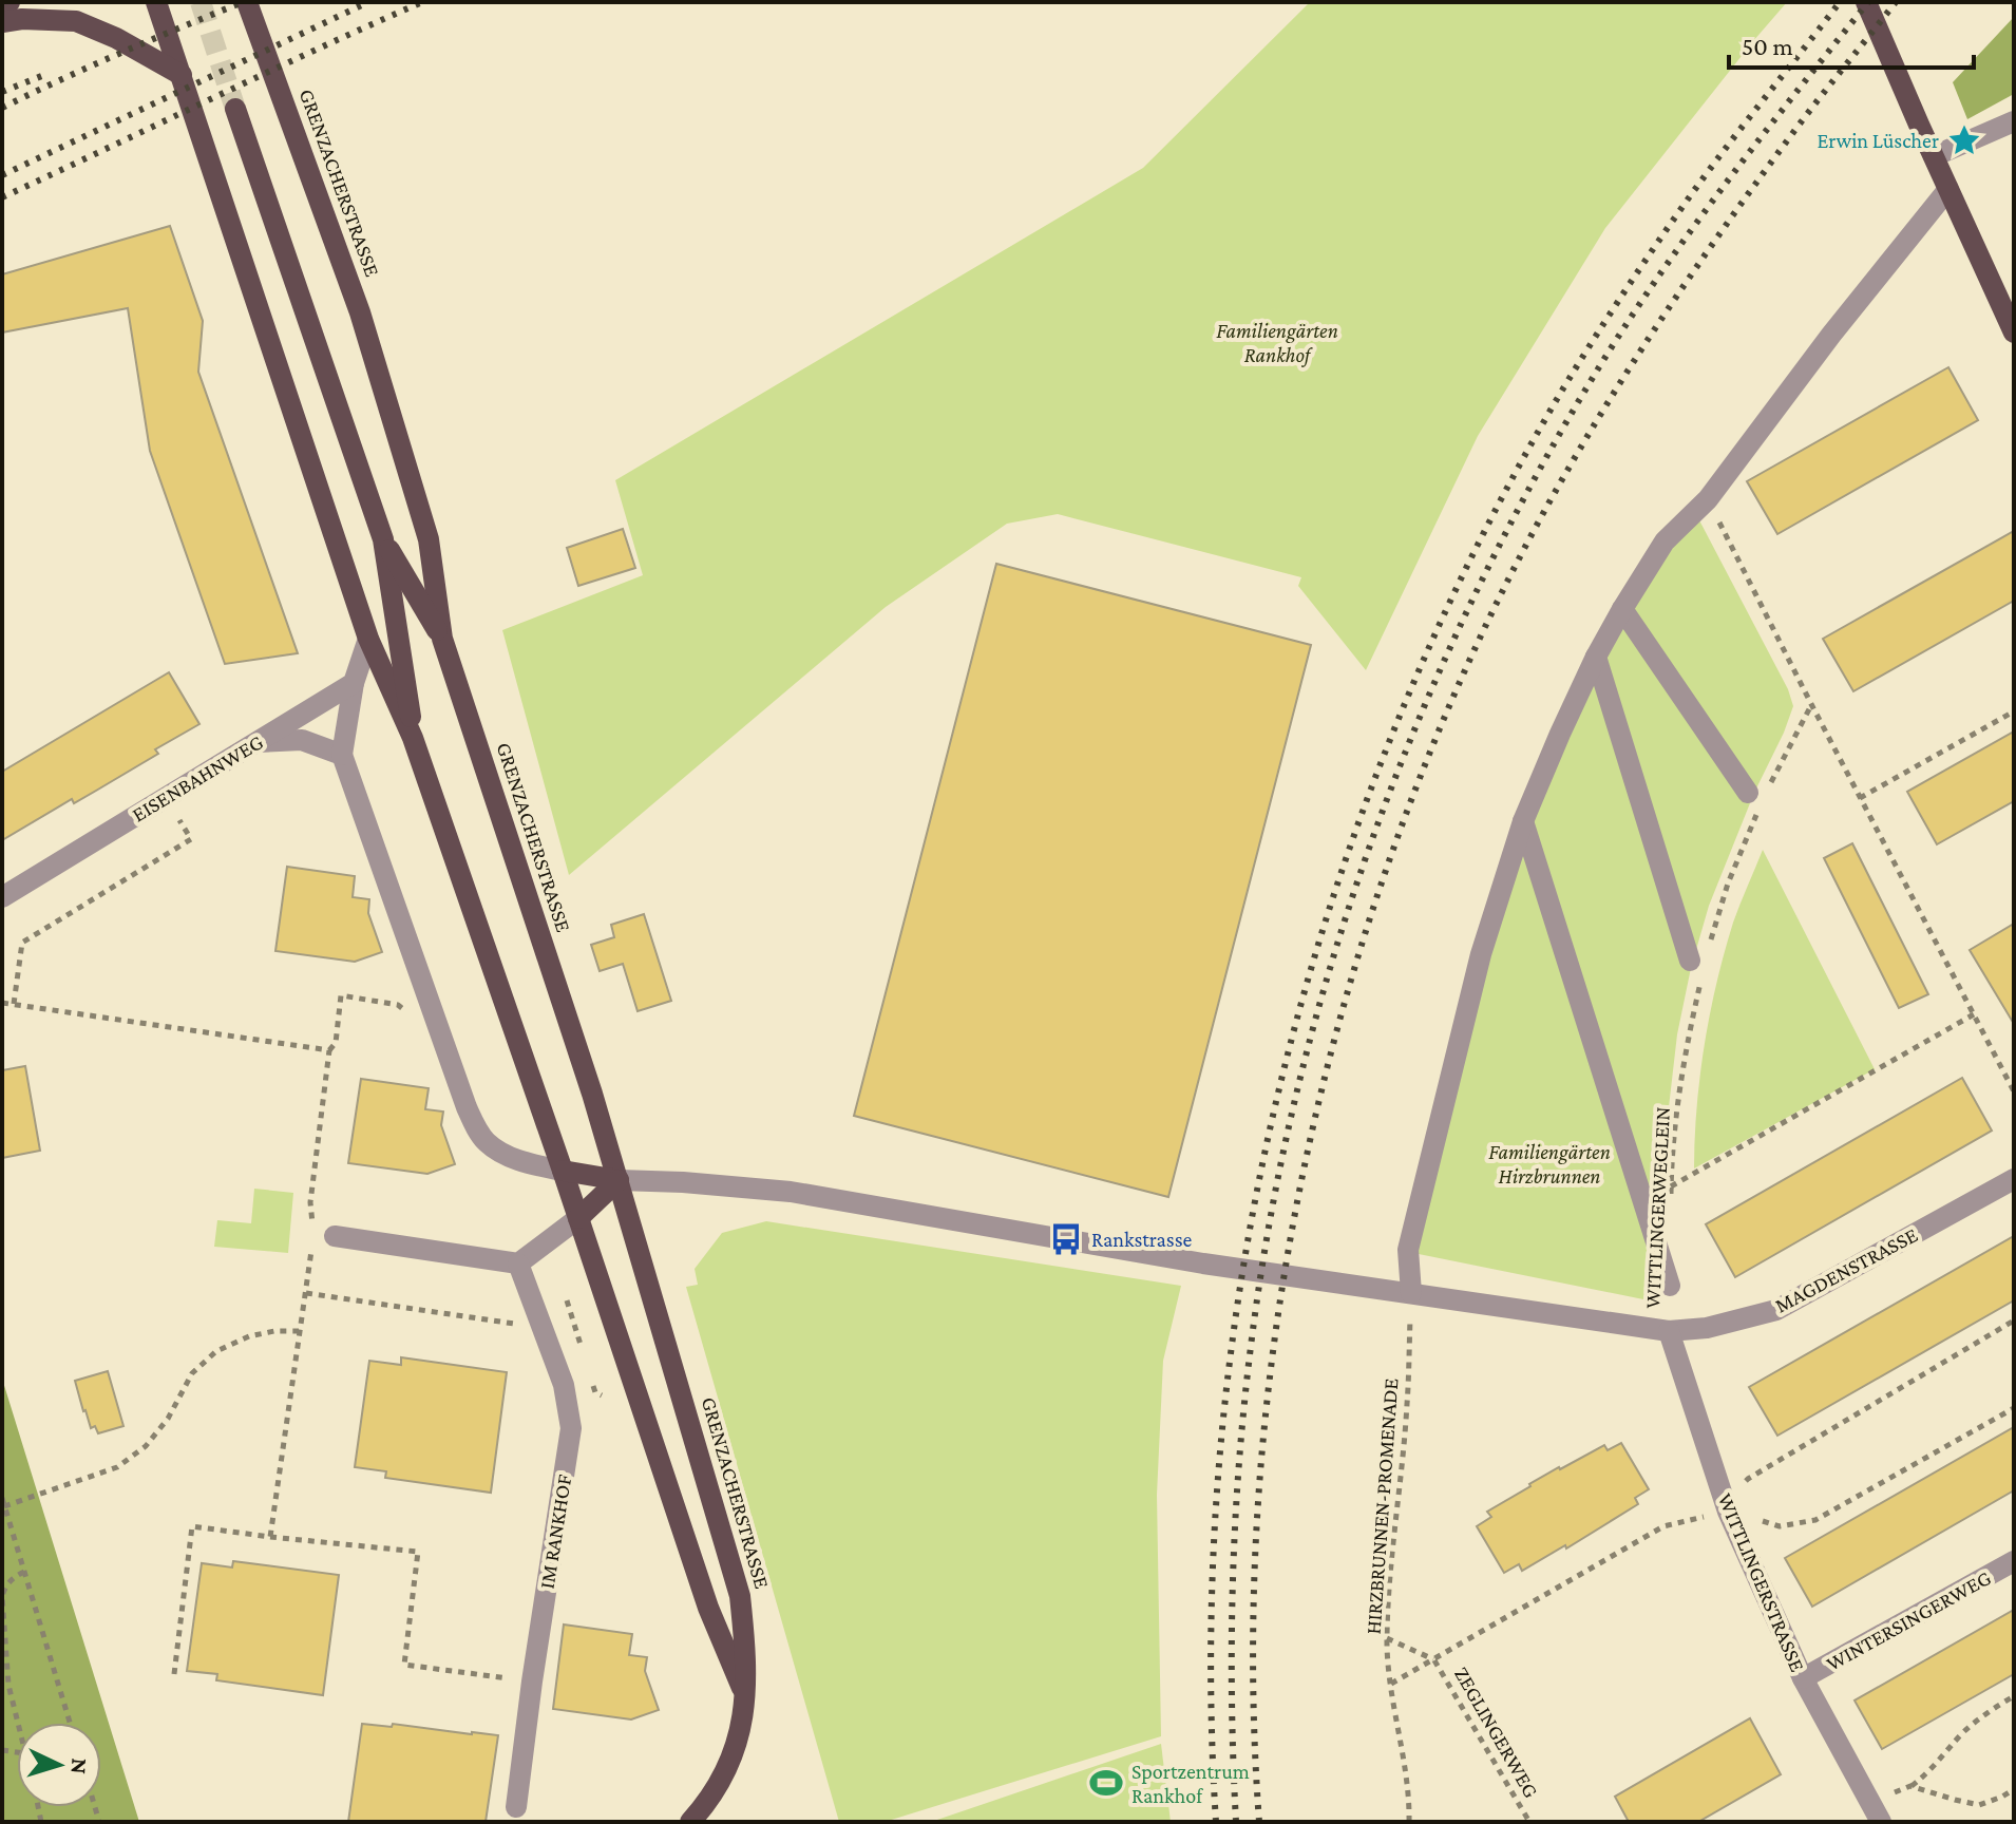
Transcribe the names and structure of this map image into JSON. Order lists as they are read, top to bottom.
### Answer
{
  "streets": {
    "main road": ["GRENZACHERSTRASSE"],
    "street": [
      "EISENBAHNWEG",
      "MAGDENSTRASSE",
      "IM RANKHOF",
      "WITTLINGERSTRASSE",
      "WINTERSINGERWEG"
    ],
    "path": ["WITTLINGERWEGLEIN", "HIRZBRUNNEN-PROMENADE", "ZEGLINGERWEG"]
  },
  "crossings": [
    ["MAGDENSTRASSE", "WITTLINGERSTRASSE"],
    ["WITTLINGERSTRASSE", "WINTERSINGERWEG"]
  ],
  "parks": ["Familiengärten Rankhof", "Familiengärten Hirzbrunnen"],
  "places": {
    "place": ["Erwin Lüscher"],
    "bus stop": ["Rankstrasse"],
    "sports": ["Sportzentrum Rankhof"]
  },
  "scale_bar": "50 m",
  "north": "right"
}
